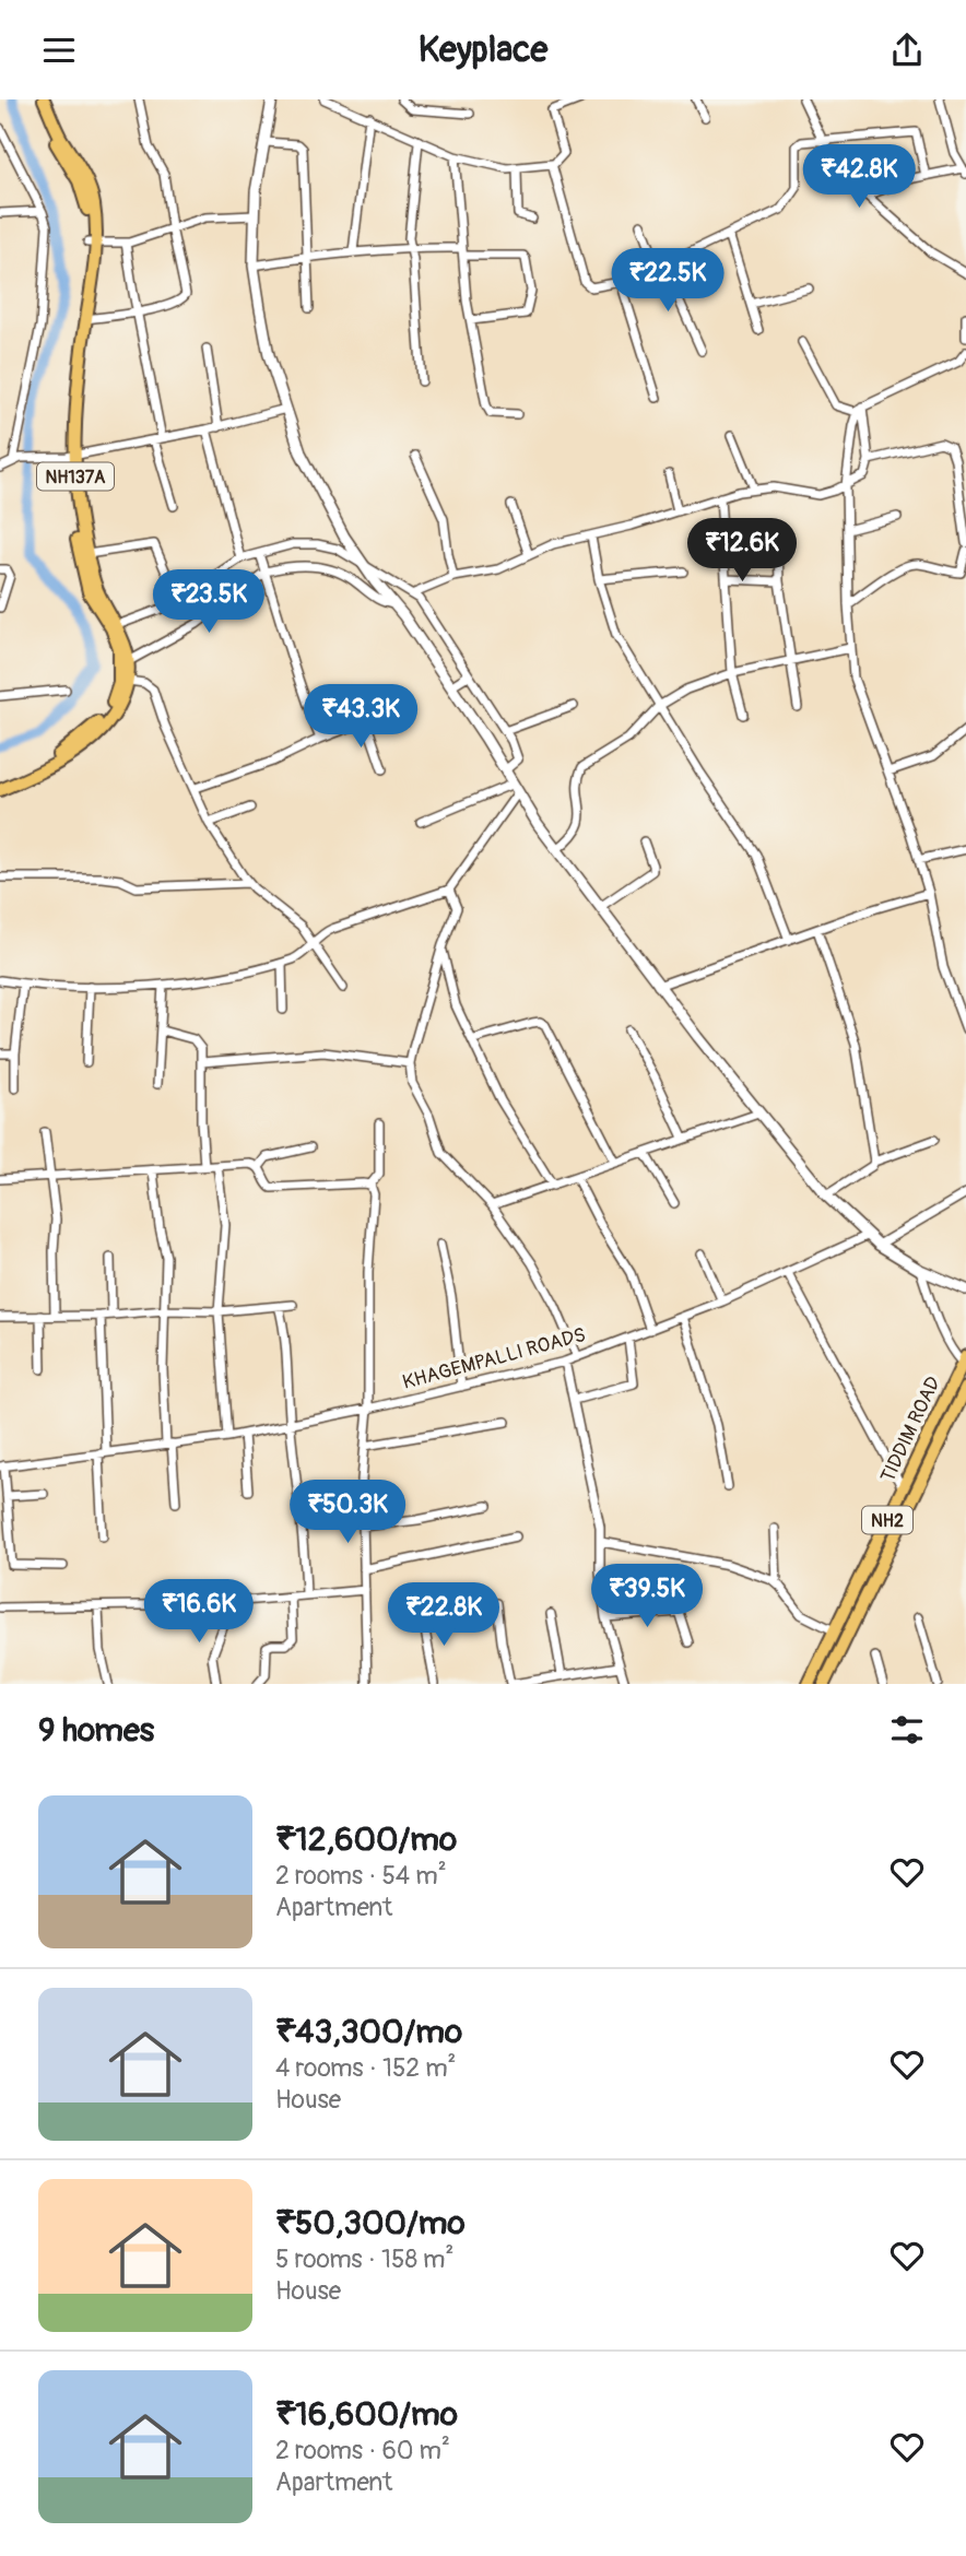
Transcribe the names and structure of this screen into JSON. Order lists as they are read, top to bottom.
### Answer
{
  "streets": {
    "highway": ["NH137A", "TIDDIM ROAD", "NH2"],
    "street": ["KHAGEMPALLI ROADS"]
  },
  "page": {
    "header": "Keyplace",
    "price": [
      "₹42.8K",
      "₹22.5K",
      "₹12.6K",
      "₹23.5K",
      "₹43.3K",
      "₹50.3K",
      "₹39.5K",
      "₹16.6K",
      "₹22.8K"
    ],
    "heading": "9 homes",
    "list": [
      {
        "name": "₹12,600/mo",
        "note": "2 rooms · 54 m² · Apartment"
      },
      {
        "name": "₹43,300/mo",
        "note": "4 rooms · 152 m² · House"
      },
      {
        "name": "₹50,300/mo",
        "note": "5 rooms · 158 m² · House"
      },
      {
        "name": "₹16,600/mo",
        "note": "2 rooms · 60 m² · Apartment"
      }
    ]
  }
}
